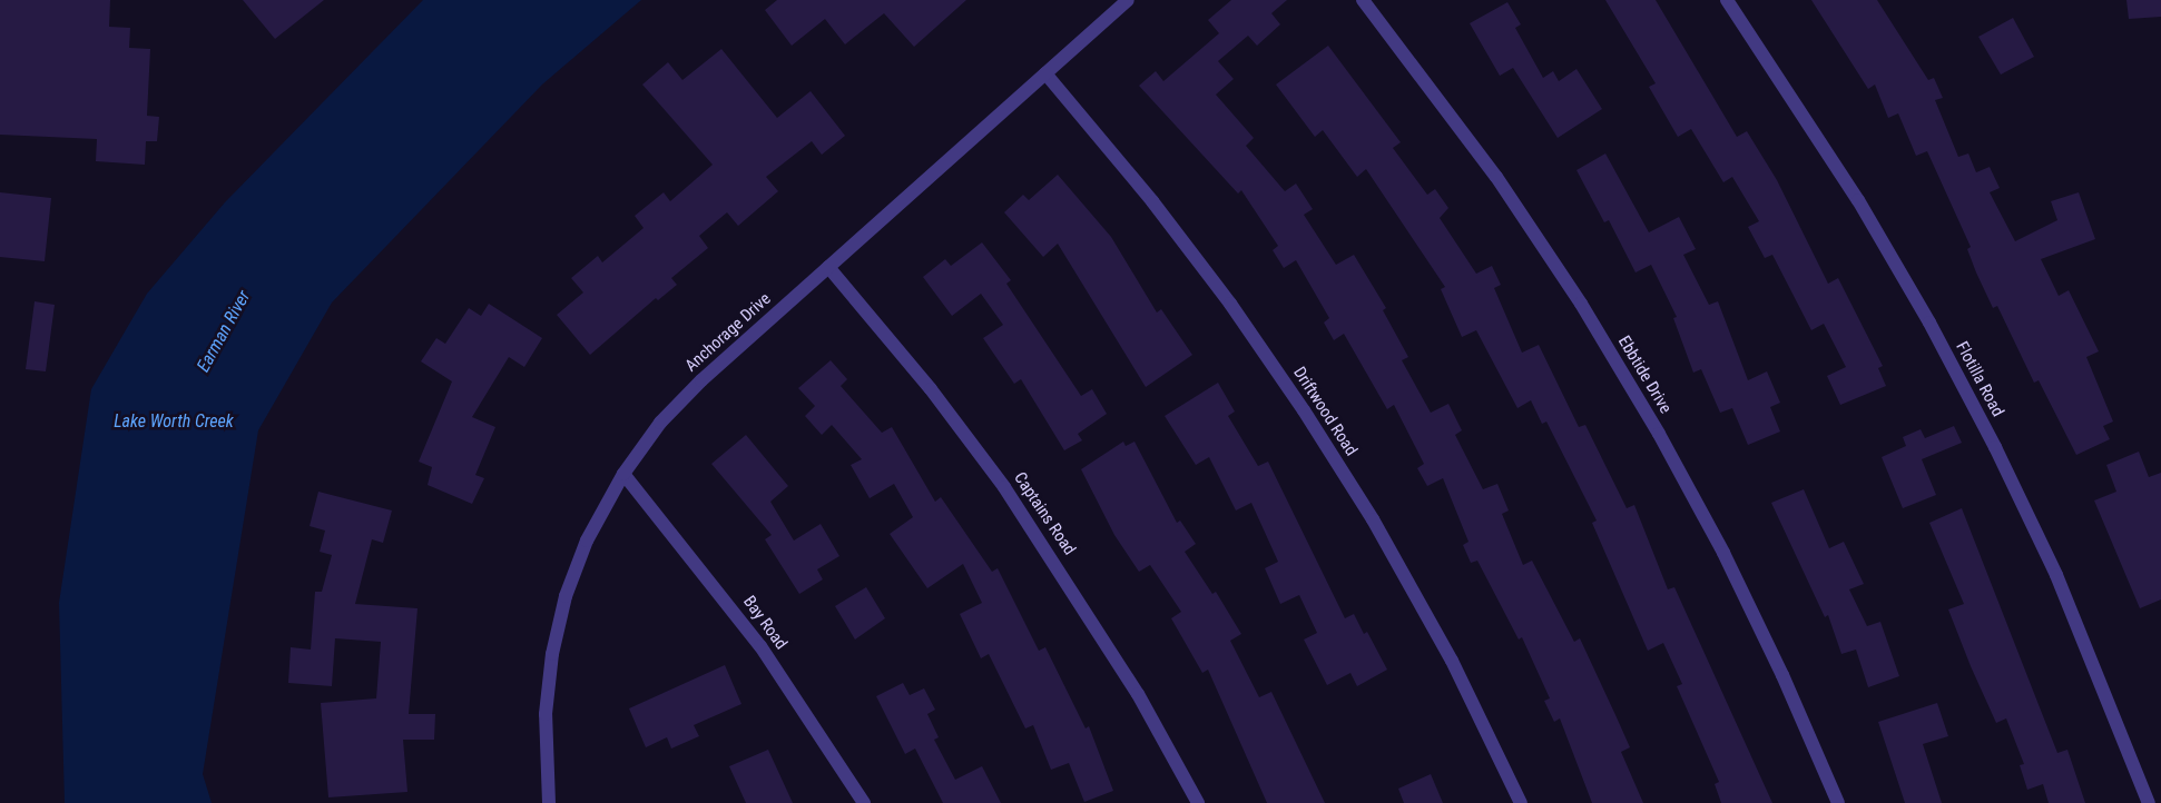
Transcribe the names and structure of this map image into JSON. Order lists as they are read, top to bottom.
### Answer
{
  "streets": {
    "street": [
      "Anchorage Drive",
      "Ebbtide Drive",
      "Flotilla Road",
      "Driftwood Road",
      "Captains Road",
      "Bay Road"
    ]
  },
  "crossings": [
    ["Anchorage Drive", "Driftwood Road"],
    ["Anchorage Drive", "Captains Road"],
    ["Anchorage Drive", "Bay Road"]
  ],
  "water": ["Earman River", "Lake Worth Creek"]
}
